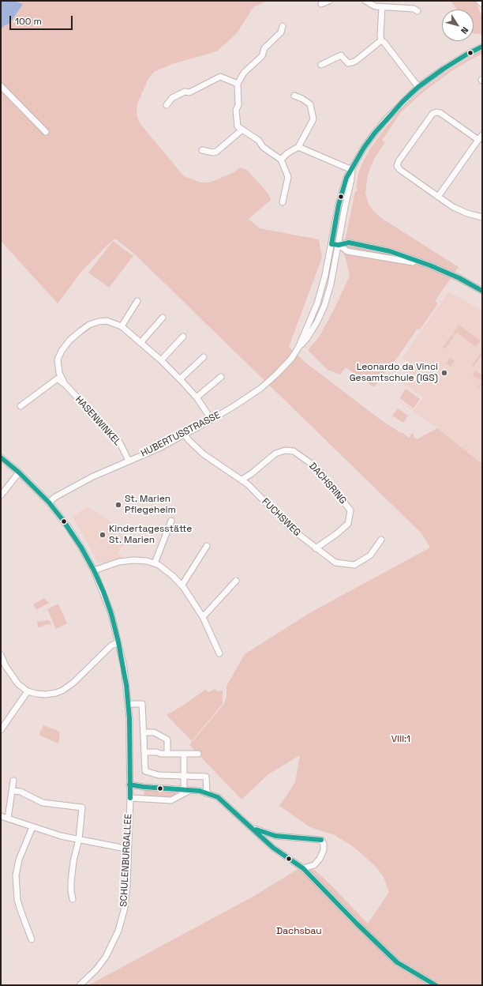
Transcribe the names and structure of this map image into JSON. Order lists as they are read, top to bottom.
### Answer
{
  "streets": {
    "street": [
      "HASENWINKEL",
      "HUBERTUSSTRASSE",
      "DACHSRING",
      "FUCHSWEG",
      "SCHULENBURGALLEE"
    ]
  },
  "crossings": [
    ["HASENWINKEL", "HUBERTUSSTRASSE"],
    ["HUBERTUSSTRASSE", "FUCHSWEG"],
    ["HUBERTUSSTRASSE", "SCHULENBURGALLEE"],
    ["DACHSRING", "FUCHSWEG"]
  ],
  "parks": ["VIII:1", "Dachsbau"],
  "places": ["Leonardo da Vinci Gesamtschule (IGS)", "St. Marien Pflegeheim", "Kindertagesstätte St. Marien"],
  "scale_bar": "100 m",
  "north": "bottom right"
}
